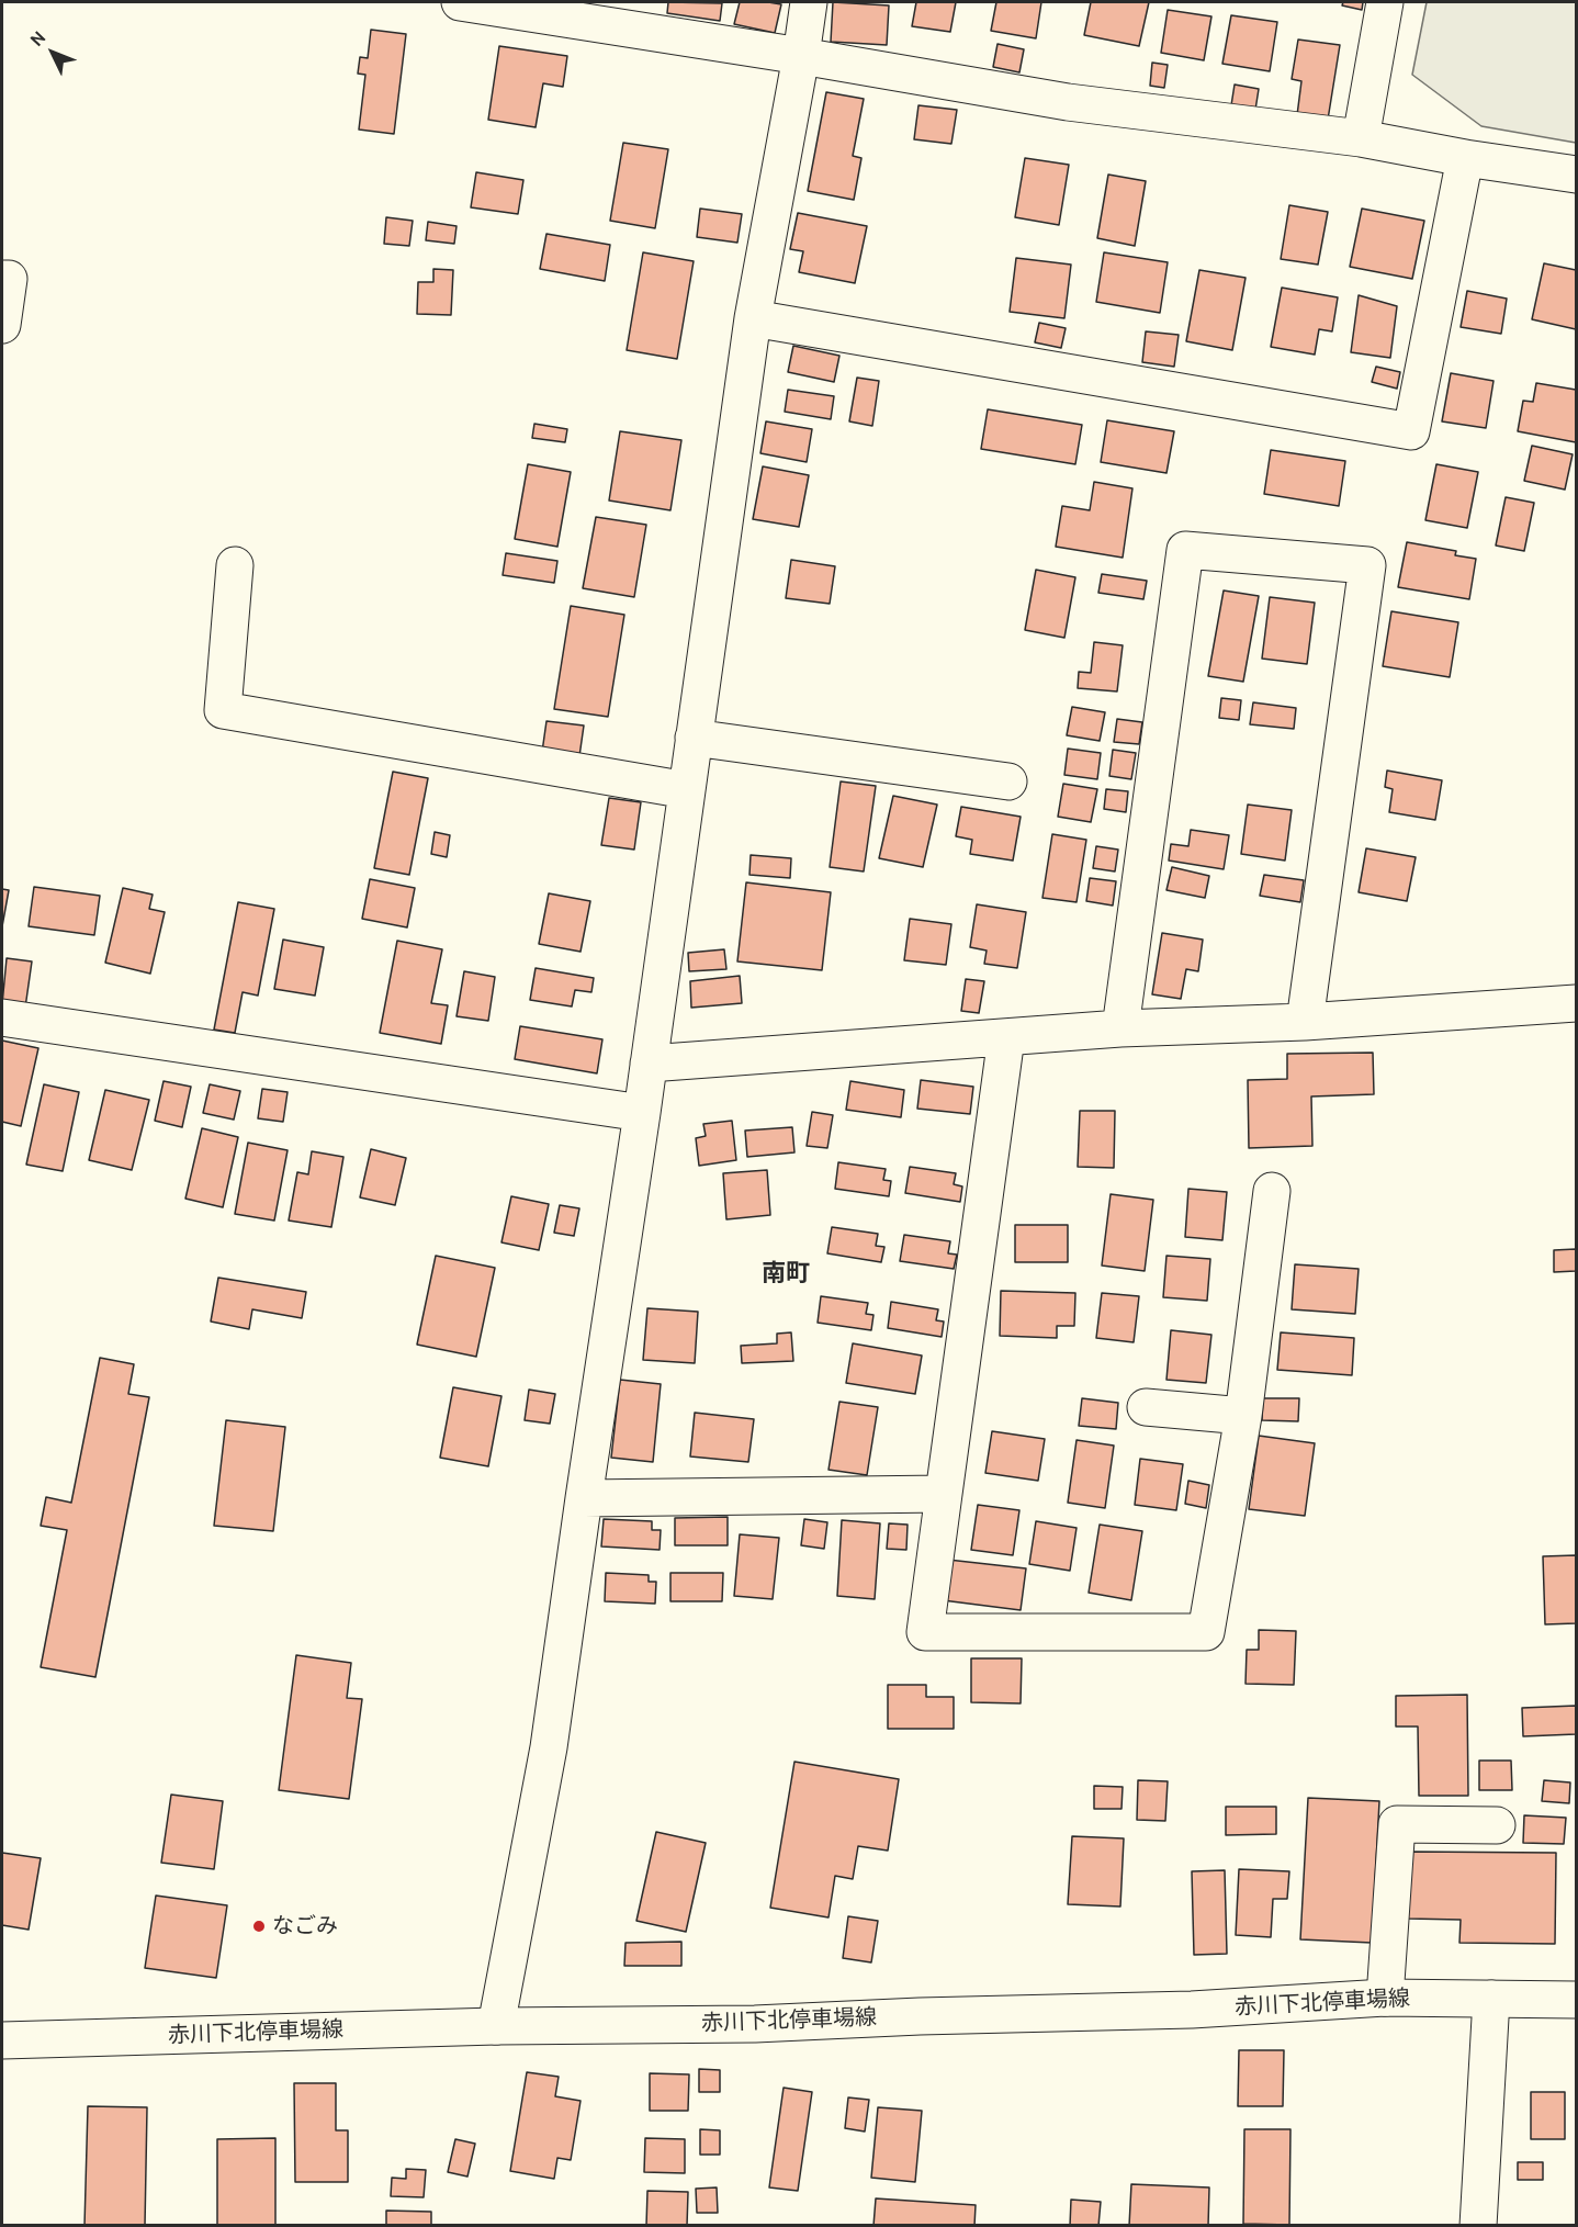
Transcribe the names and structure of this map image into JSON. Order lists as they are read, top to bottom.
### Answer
{
  "streets": {
    "street": ["赤川下北停車場線"]
  },
  "districts": ["南町"],
  "places": ["なごみ"],
  "north": "top left"
}
